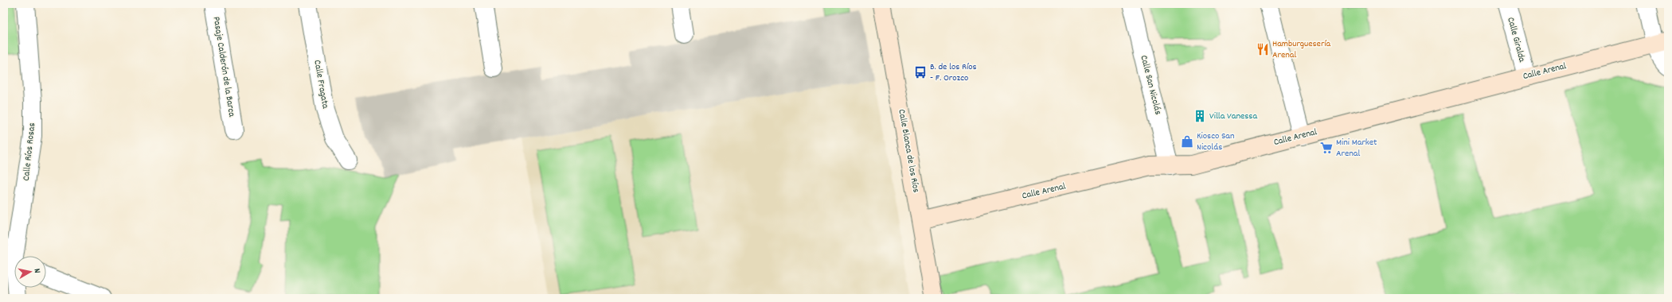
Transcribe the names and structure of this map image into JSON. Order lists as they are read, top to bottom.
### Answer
{
  "streets": {
    "street": [
      "Calle Giralda",
      "Pasaje Calderón de la Barca",
      "Calle Arenal",
      "Calle Fragata",
      "Calle San Nicolás",
      "Calle Blanca de los Ríos",
      "Calle Ríos Rosas"
    ]
  },
  "crossings": [
    ["Calle Giralda", "Calle Arenal"],
    ["Calle Arenal", "Calle San Nicolás"],
    ["Calle Arenal", "Calle Blanca de los Ríos"]
  ],
  "places": {
    "restaurant": ["Hamburguesería Arenal"],
    "bus stop": ["B. de los Ríos - F. Orozco"],
    "building": ["Villa Vanessa"],
    "shop": ["Kiosco San Nicolás"],
    "supermarket": ["Mini Market Arenal"]
  },
  "north": "right"
}
